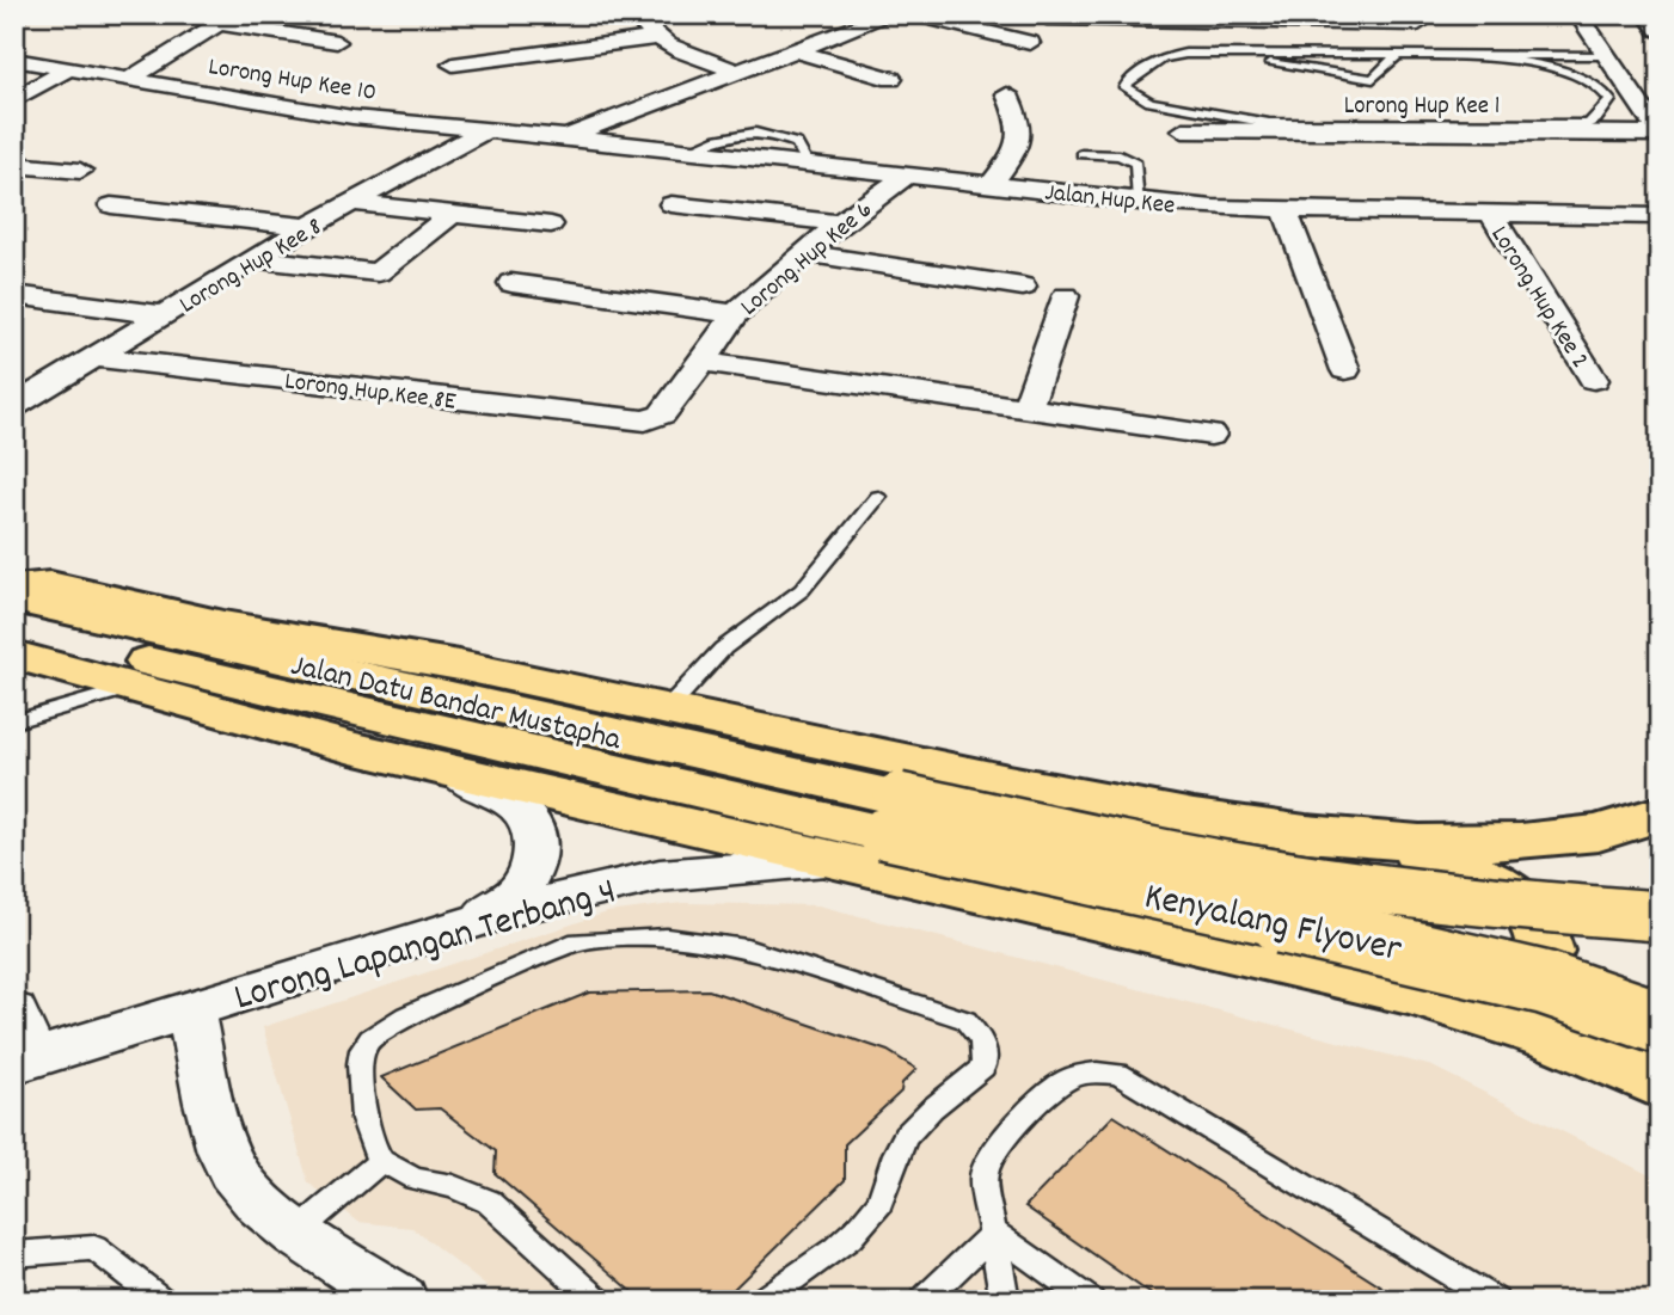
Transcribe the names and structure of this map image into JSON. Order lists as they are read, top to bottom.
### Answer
{
  "streets": {
    "main road": ["Jalan Datu Bandar Mustapha", "Kenyalang Flyover"],
    "street": [
      "Lorong Hup Kee 10",
      "Lorong Hup Kee 1",
      "Jalan Hup Kee",
      "Lorong Hup Kee 6",
      "Lorong Hup Kee 8",
      "Lorong Hup Kee 2",
      "Lorong Hup Kee 8E",
      "Lorong Lapangan Terbang 4"
    ]
  },
  "crossings": [
    ["Lorong Hup Kee 10", "Jalan Hup Kee"],
    ["Lorong Hup Kee 10", "Lorong Hup Kee 8"],
    ["Jalan Hup Kee", "Lorong Hup Kee 6"],
    ["Jalan Hup Kee", "Lorong Hup Kee 2"],
    ["Lorong Hup Kee 6", "Lorong Hup Kee 8E"],
    ["Lorong Hup Kee 8", "Lorong Hup Kee 8E"],
    ["Jalan Datu Bandar Mustapha", "Kenyalang Flyover"],
    ["Jalan Datu Bandar Mustapha", "Lorong Lapangan Terbang 4"],
    ["Kenyalang Flyover", "Lorong Lapangan Terbang 4"]
  ]
}
